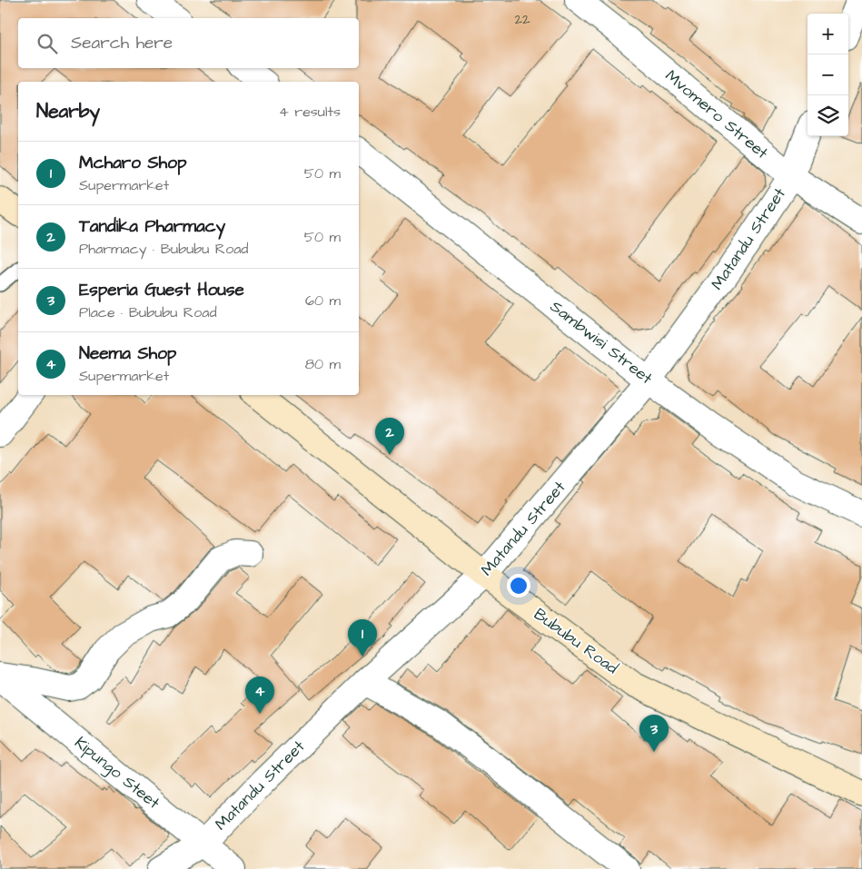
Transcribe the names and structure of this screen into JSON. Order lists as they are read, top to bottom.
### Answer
{
  "streets": {
    "street": [
      "Mvomero Street",
      "Matandu Street",
      "Sambwisi Street",
      "Bububu Road",
      "Kipungo Steet"
    ]
  },
  "crossings": [
    ["Mvomero Street", "Matandu Street"],
    ["Matandu Street", "Sambwisi Street"],
    ["Matandu Street", "Bububu Road"],
    ["Matandu Street", "Kipungo Steet"]
  ],
  "house_numbers": ["22"],
  "page": {
    "map_buttons": ["+", "−"],
    "search": "Search here",
    "heading": ["Nearby", "4 results"],
    "list": [
      {
        "mark": "1",
        "name": "Mcharo Shop",
        "note": "Supermarket",
        "value": "50 m"
      },
      {
        "mark": "2",
        "name": "Tandika Pharmacy",
        "note": "Pharmacy · Bububu Road",
        "value": "50 m"
      },
      {
        "mark": "3",
        "name": "Esperia Guest House",
        "note": "Place · Bububu Road",
        "value": "60 m"
      },
      {
        "mark": "4",
        "name": "Neema Shop",
        "note": "Supermarket",
        "value": "80 m"
      }
    ],
    "pins": [
      "2",
      "1",
      "4",
      "3"
    ]
  }
}
